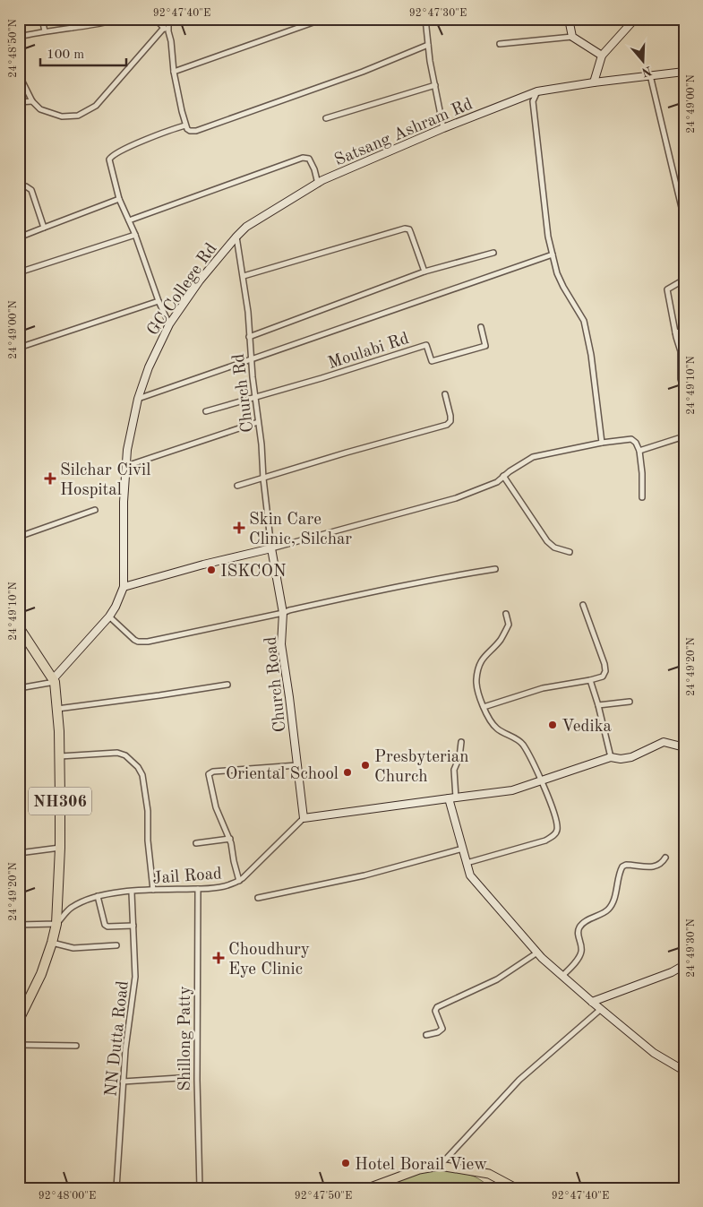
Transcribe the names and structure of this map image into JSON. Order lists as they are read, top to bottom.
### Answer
{
  "streets": {
    "highway": ["NH306"],
    "main road": ["Satsang Ashram Rd", "GC College Rd", "Church Road"],
    "street": [
      "Moulabi Rd",
      "Church Rd",
      "Jail Road",
      "NN Dutta Road",
      "Shillong Patty"
    ]
  },
  "crossings": [
    ["Satsang Ashram Rd", "GC College Rd"],
    ["Satsang Ashram Rd", "Church Rd"],
    ["GC College Rd", "Church Rd"],
    ["GC College Rd", "NH306"],
    ["Moulabi Rd", "Church Rd"],
    ["Church Rd", "Church Road"],
    ["Church Road", "Jail Road"],
    ["NH306", "Jail Road"],
    ["Jail Road", "NN Dutta Road"],
    ["Jail Road", "Shillong Patty"]
  ],
  "places": {
    "health": ["Silchar Civil Hospital", "Skin Care Clinic, Silchar", "Choudhury Eye Clinic"],
    "other": [
      "ISKCON",
      "Vedika",
      "Presbyterian Church",
      "Oriental School",
      "Hotel Borail View"
    ]
  },
  "scale_bar": "100 m",
  "north": "bottom",
  "coordinates": [
    "92°47'40\"E",
    "92°47'30\"E",
    "24°48'50\"N",
    "24°49'00\"N",
    "24°49'10\"N",
    "24°49'20\"N",
    "24°49'30\"N",
    "92°48'00\"E",
    "92°47'50\"E"
  ]
}
